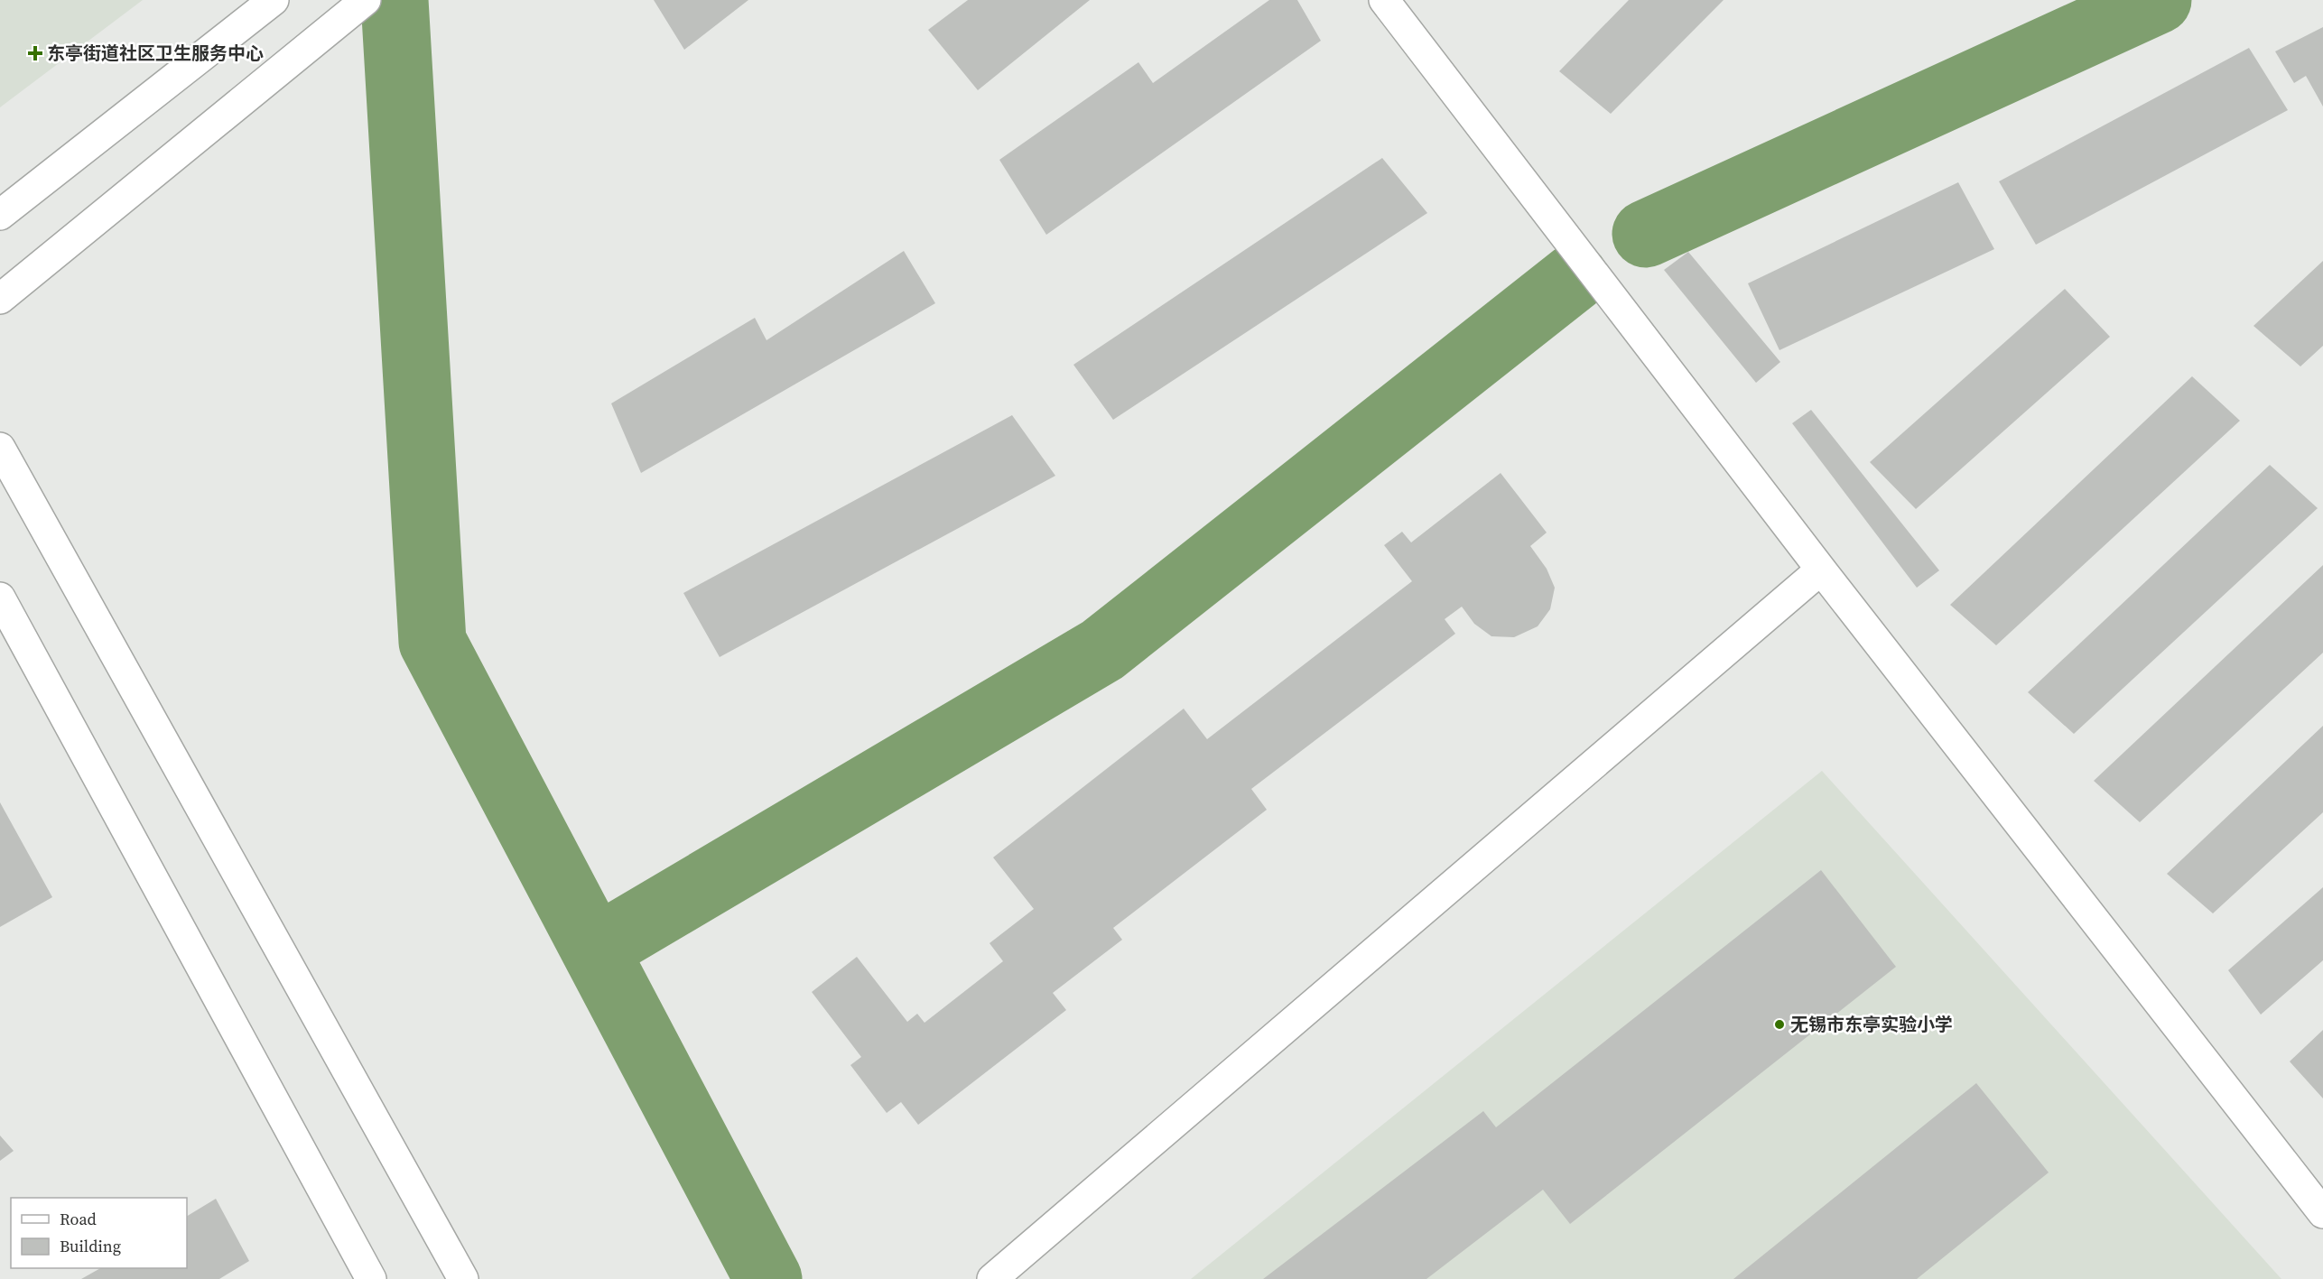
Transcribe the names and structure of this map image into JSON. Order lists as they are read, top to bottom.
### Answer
{
  "places": {
    "health": ["东亭街道社区卫生服务中心"],
    "other": ["无锡市东亭实验小学"]
  },
  "legend": ["Road", "Building"]
}
